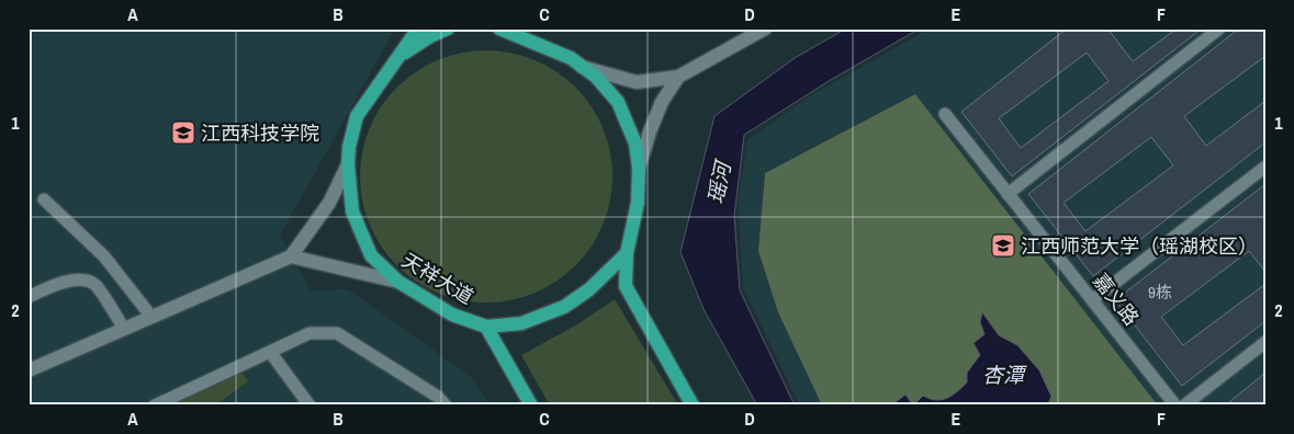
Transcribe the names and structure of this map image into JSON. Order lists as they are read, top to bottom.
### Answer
{
  "streets": {
    "main road": ["天祥大道"],
    "street": ["嘉义路"]
  },
  "water": ["瑶河", "杏潭"],
  "places": {
    "school or university": ["江西科技学院", "江西师范大学（瑶湖校区）"]
  },
  "house_numbers": ["9栋"],
  "grid": {
    "columns": [
      "A",
      "B",
      "C",
      "D",
      "E",
      "F"
    ],
    "rows": ["1", "2"]
  }
}
